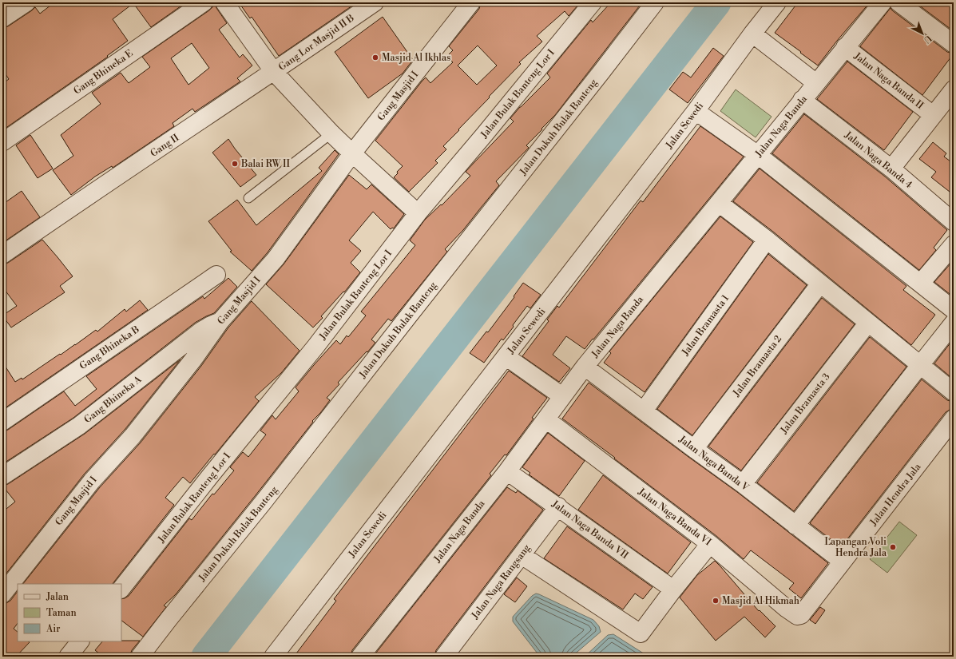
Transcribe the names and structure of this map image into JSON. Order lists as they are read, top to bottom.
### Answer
{
  "streets": {
    "street": [
      "Gang Lor Masjid II B",
      "Gang Bhineka E",
      "Jalan Naga Banda II",
      "Jalan Bulak Banteng Lor I",
      "Gang Masjid I",
      "Jalan Sewedi",
      "Jalan Naga Banda",
      "Jalan Dukuh Bulak Banteng",
      "Gang II",
      "Jalan Naga Banda 4",
      "Jalan Bramasta 1",
      "Gang Bhineka B",
      "Jalan Bramasta 2",
      "Gang Bhineka A",
      "Jalan Bramasta 3",
      "Jalan Naga Banda V",
      "Jalan Hendra Jala",
      "Jalan Naga Banda VI",
      "Jalan Naga Banda VII",
      "Jalan Naga Rangsang"
    ]
  },
  "crossings": [
    ["Gang Lor Masjid II B", "Gang II"],
    ["Jalan Naga Banda II", "Jalan Naga Banda"],
    ["Gang Masjid I", "Gang Bhineka A"],
    ["Jalan Naga Banda", "Jalan Naga Banda 4"],
    ["Jalan Naga Banda", "Jalan Naga Banda V"],
    ["Jalan Naga Banda", "Jalan Naga Banda VI"],
    ["Jalan Naga Banda", "Jalan Naga Banda VII"],
    ["Jalan Bramasta 1", "Jalan Naga Banda V"],
    ["Jalan Bramasta 2", "Jalan Naga Banda V"],
    ["Jalan Bramasta 3", "Jalan Naga Banda V"],
    ["Jalan Naga Banda V", "Jalan Hendra Jala"],
    ["Jalan Hendra Jala", "Jalan Naga Banda VI"],
    ["Jalan Naga Banda VII", "Jalan Naga Rangsang"]
  ],
  "places": [
    "Masjid Al Ikhlas",
    "Balai RW II",
    "Lapangan Voli Hendra Jala",
    "Masjid Al Hikmah"
  ],
  "legend": ["Jalan", "Taman", "Air"],
  "north": "bottom right"
}
